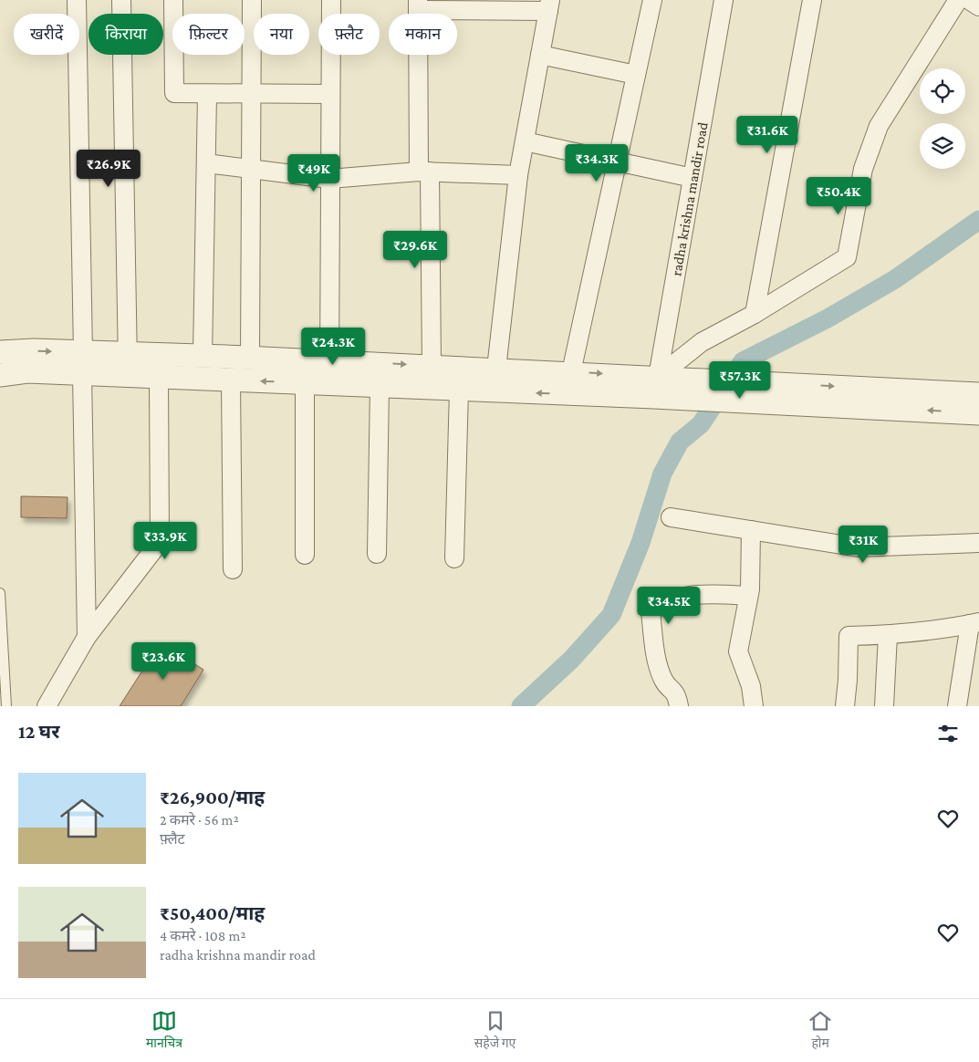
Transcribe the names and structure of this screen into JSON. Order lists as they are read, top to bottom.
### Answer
{
  "streets": {
    "street": ["radha krishna mandir road"]
  },
  "page": {
    "chip": [
      "खरीदें",
      "किराया",
      "फ़िल्टर",
      "नया",
      "फ़्लैट",
      "मकान"
    ],
    "price": [
      "₹31.6K",
      "₹34.3K",
      "₹26.9K",
      "₹49K",
      "₹50.4K",
      "₹29.6K",
      "₹24.3K",
      "₹57.3K",
      "₹33.9K",
      "₹31K",
      "₹34.5K",
      "₹23.6K"
    ],
    "heading": "12 घर",
    "list": [
      {
        "name": "₹26,900/माह",
        "note": "2 कमरे · 56 m² · फ़्लैट"
      },
      {
        "name": "₹50,400/माह",
        "note": "4 कमरे · 108 m² · radha krishna mandir road"
      }
    ],
    "tabs": ["मानचित्र", "सहेजे गए", "होम"]
  }
}
